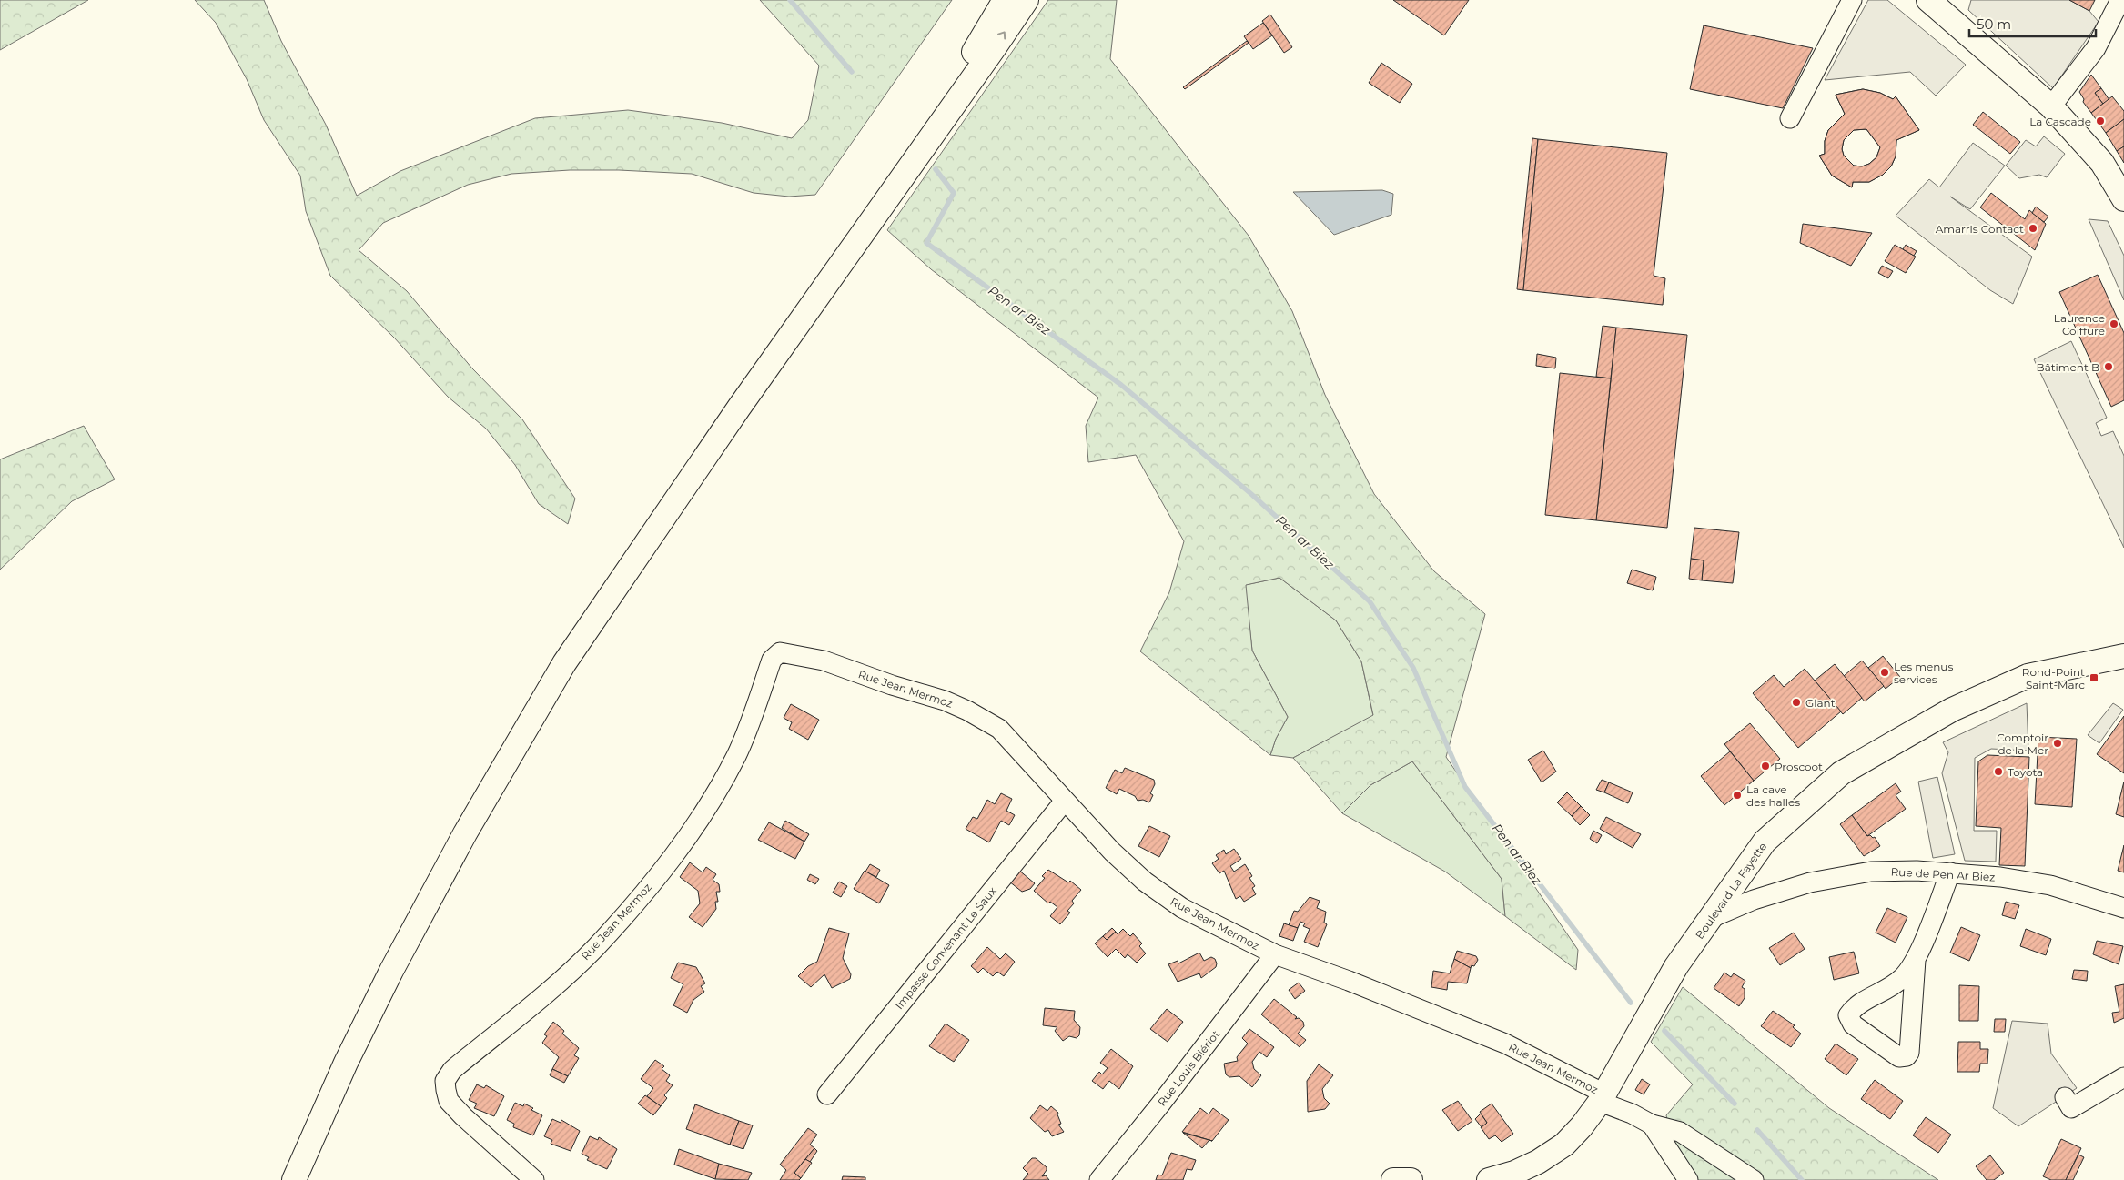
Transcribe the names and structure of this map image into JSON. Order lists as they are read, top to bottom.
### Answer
{
  "streets": {
    "main road": ["Boulevard La Fayette"],
    "street": [
      "Rue Jean Mermoz",
      "Rue de Pen Ar Biez",
      "Impasse Convenant Le Saux",
      "Rue Louis Blériot"
    ]
  },
  "crossings": [
    ["Rue Jean Mermoz", "Boulevard La Fayette"],
    ["Rue Jean Mermoz", "Impasse Convenant Le Saux"],
    ["Rue Jean Mermoz", "Rue Louis Blériot"],
    ["Rue de Pen Ar Biez", "Boulevard La Fayette"]
  ],
  "water": ["Pen ar Biez"],
  "places": {
    "other": [
      "La Cascade",
      "Amarris Contact",
      "Laurence Coiffure",
      "Bâtiment B",
      "Les menus services",
      "Giant",
      "Comptoir de la Mer",
      "Proscoot",
      "Toyota",
      "La cave des halles"
    ],
    "transit": ["Rond-Point Saint-Marc"]
  },
  "scale_bar": "50 m"
}
